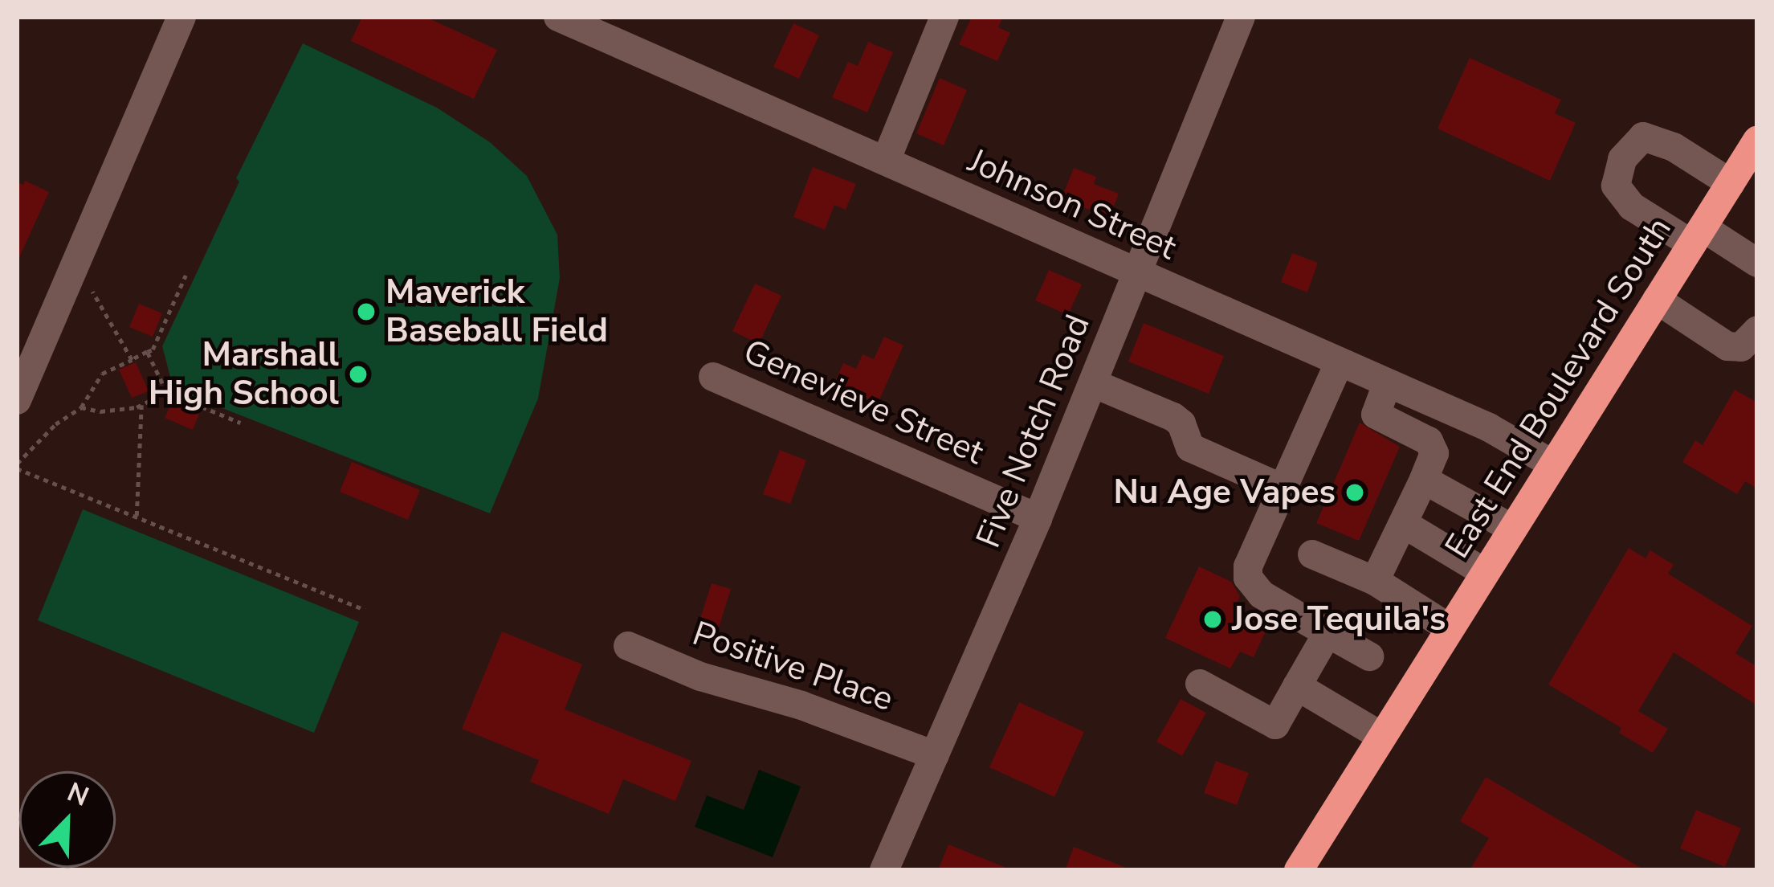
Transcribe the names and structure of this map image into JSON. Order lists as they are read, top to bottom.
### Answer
{
  "streets": {
    "highway": ["East End Boulevard South"],
    "street": [
      "Johnson Street",
      "Genevieve Street",
      "Five Notch Road",
      "Positive Place"
    ]
  },
  "crossings": [
    ["Johnson Street", "East End Boulevard South"],
    ["Johnson Street", "Five Notch Road"],
    ["Genevieve Street", "Five Notch Road"],
    ["Five Notch Road", "Positive Place"]
  ],
  "places": [
    "Maverick Baseball Field",
    "Marshall High School",
    "Nu Age Vapes",
    "Jose Tequila's"
  ],
  "north": "top right"
}
